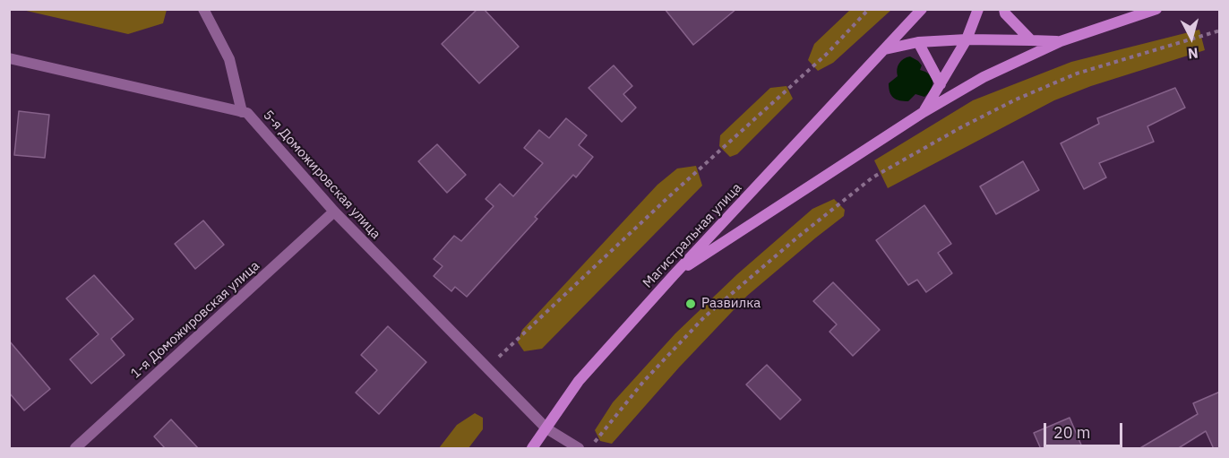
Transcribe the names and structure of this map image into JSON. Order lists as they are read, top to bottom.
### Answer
{
  "streets": {
    "main road": ["Магистральная улица"],
    "street": ["5-я Доможировская улица", "1-я Доможировская улица"]
  },
  "crossings": [
    ["5-я Доможировская улица", "Магистральная улица"],
    ["5-я Доможировская улица", "1-я Доможировская улица"]
  ],
  "places": ["Развилка"],
  "scale_bar": "20 m",
  "north": "bottom"
}
